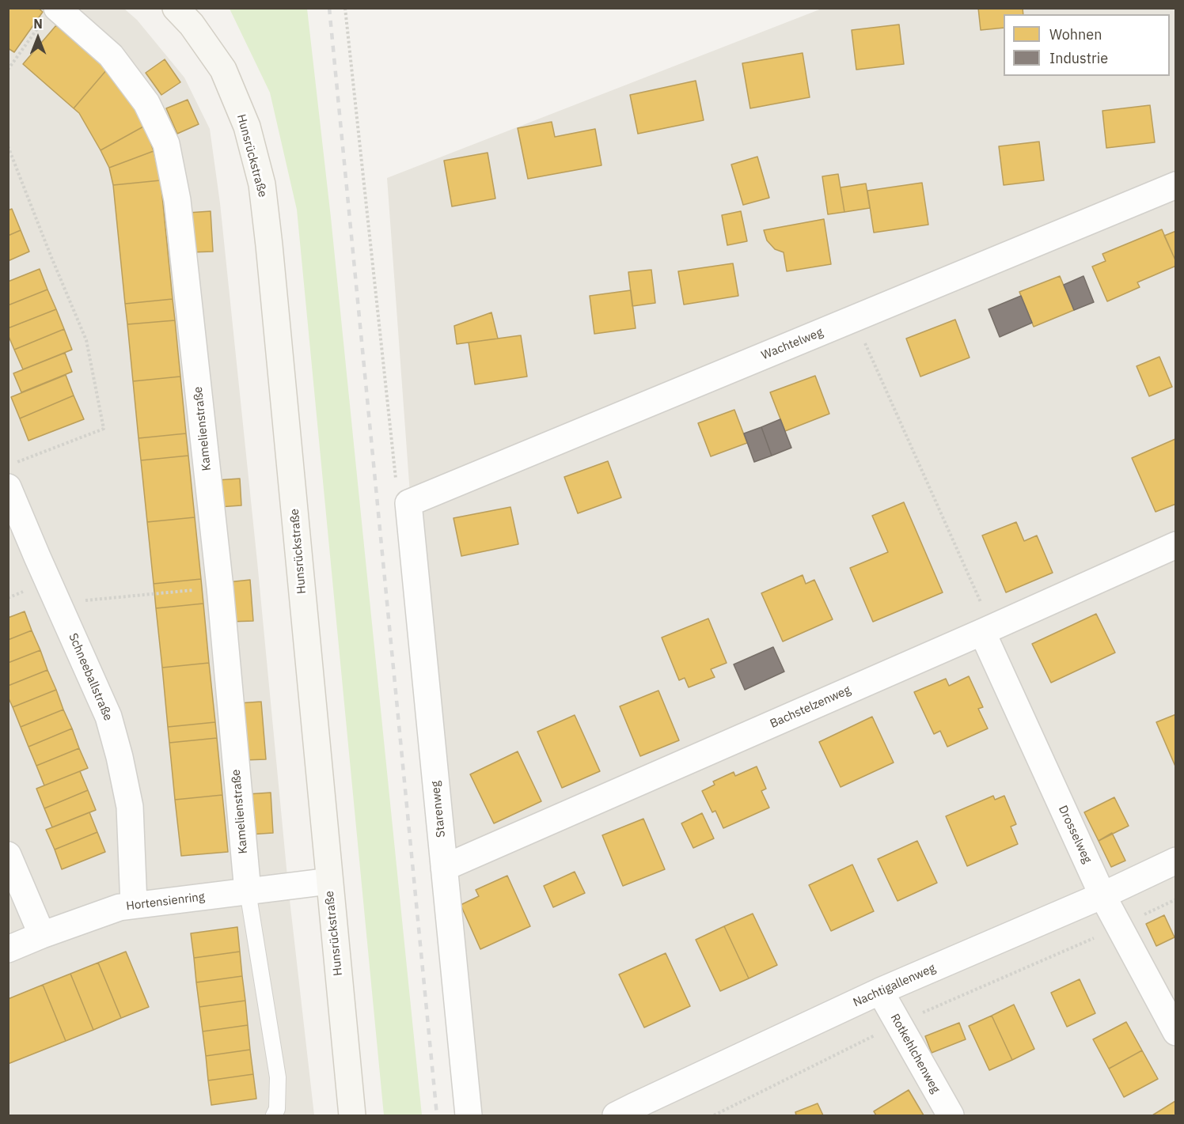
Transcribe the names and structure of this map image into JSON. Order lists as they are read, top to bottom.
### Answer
{
  "streets": {
    "main road": ["Hunsrückstraße"],
    "street": [
      "Wachtelweg",
      "Kamelienstraße",
      "Schneeballstraße",
      "Bachstelzenweg",
      "Starenweg",
      "Drosselweg",
      "Hortensienring",
      "Nachtigallenweg",
      "Rotkehlchenweg"
    ]
  },
  "crossings": [
    ["Hunsrückstraße", "Hortensienring"],
    ["Wachtelweg", "Starenweg"],
    ["Kamelienstraße", "Hortensienring"],
    ["Schneeballstraße", "Hortensienring"],
    ["Bachstelzenweg", "Starenweg"],
    ["Bachstelzenweg", "Drosselweg"],
    ["Drosselweg", "Nachtigallenweg"],
    ["Nachtigallenweg", "Rotkehlchenweg"]
  ],
  "legend": ["Wohnen", "Industrie"],
  "north": "top"
}
